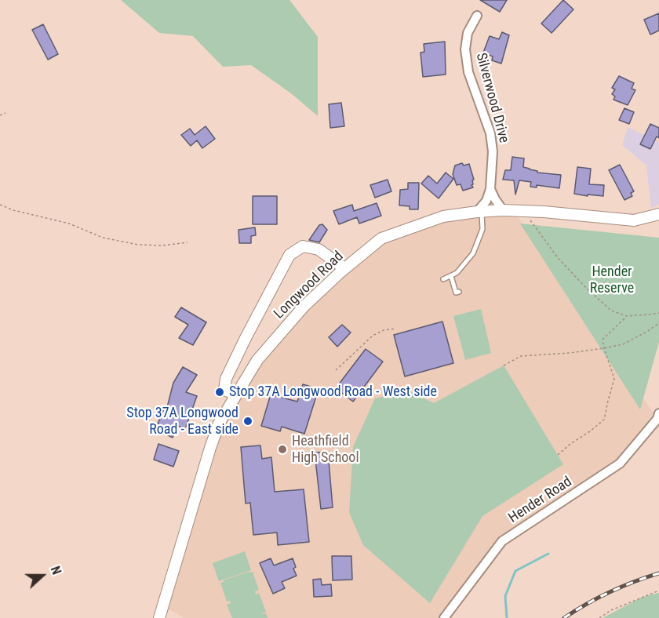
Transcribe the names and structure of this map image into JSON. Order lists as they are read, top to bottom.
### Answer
{
  "streets": {
    "street": ["Silverwood Drive", "Longwood Road", "Hender Road"]
  },
  "crossings": [
    ["Silverwood Drive", "Longwood Road"]
  ],
  "parks": ["Hender Reserve"],
  "places": ["Stop 37A Longwood Road - West side", "Stop 37A Longwood Road - East side", "Heathfield High School"],
  "north": "right"
}
